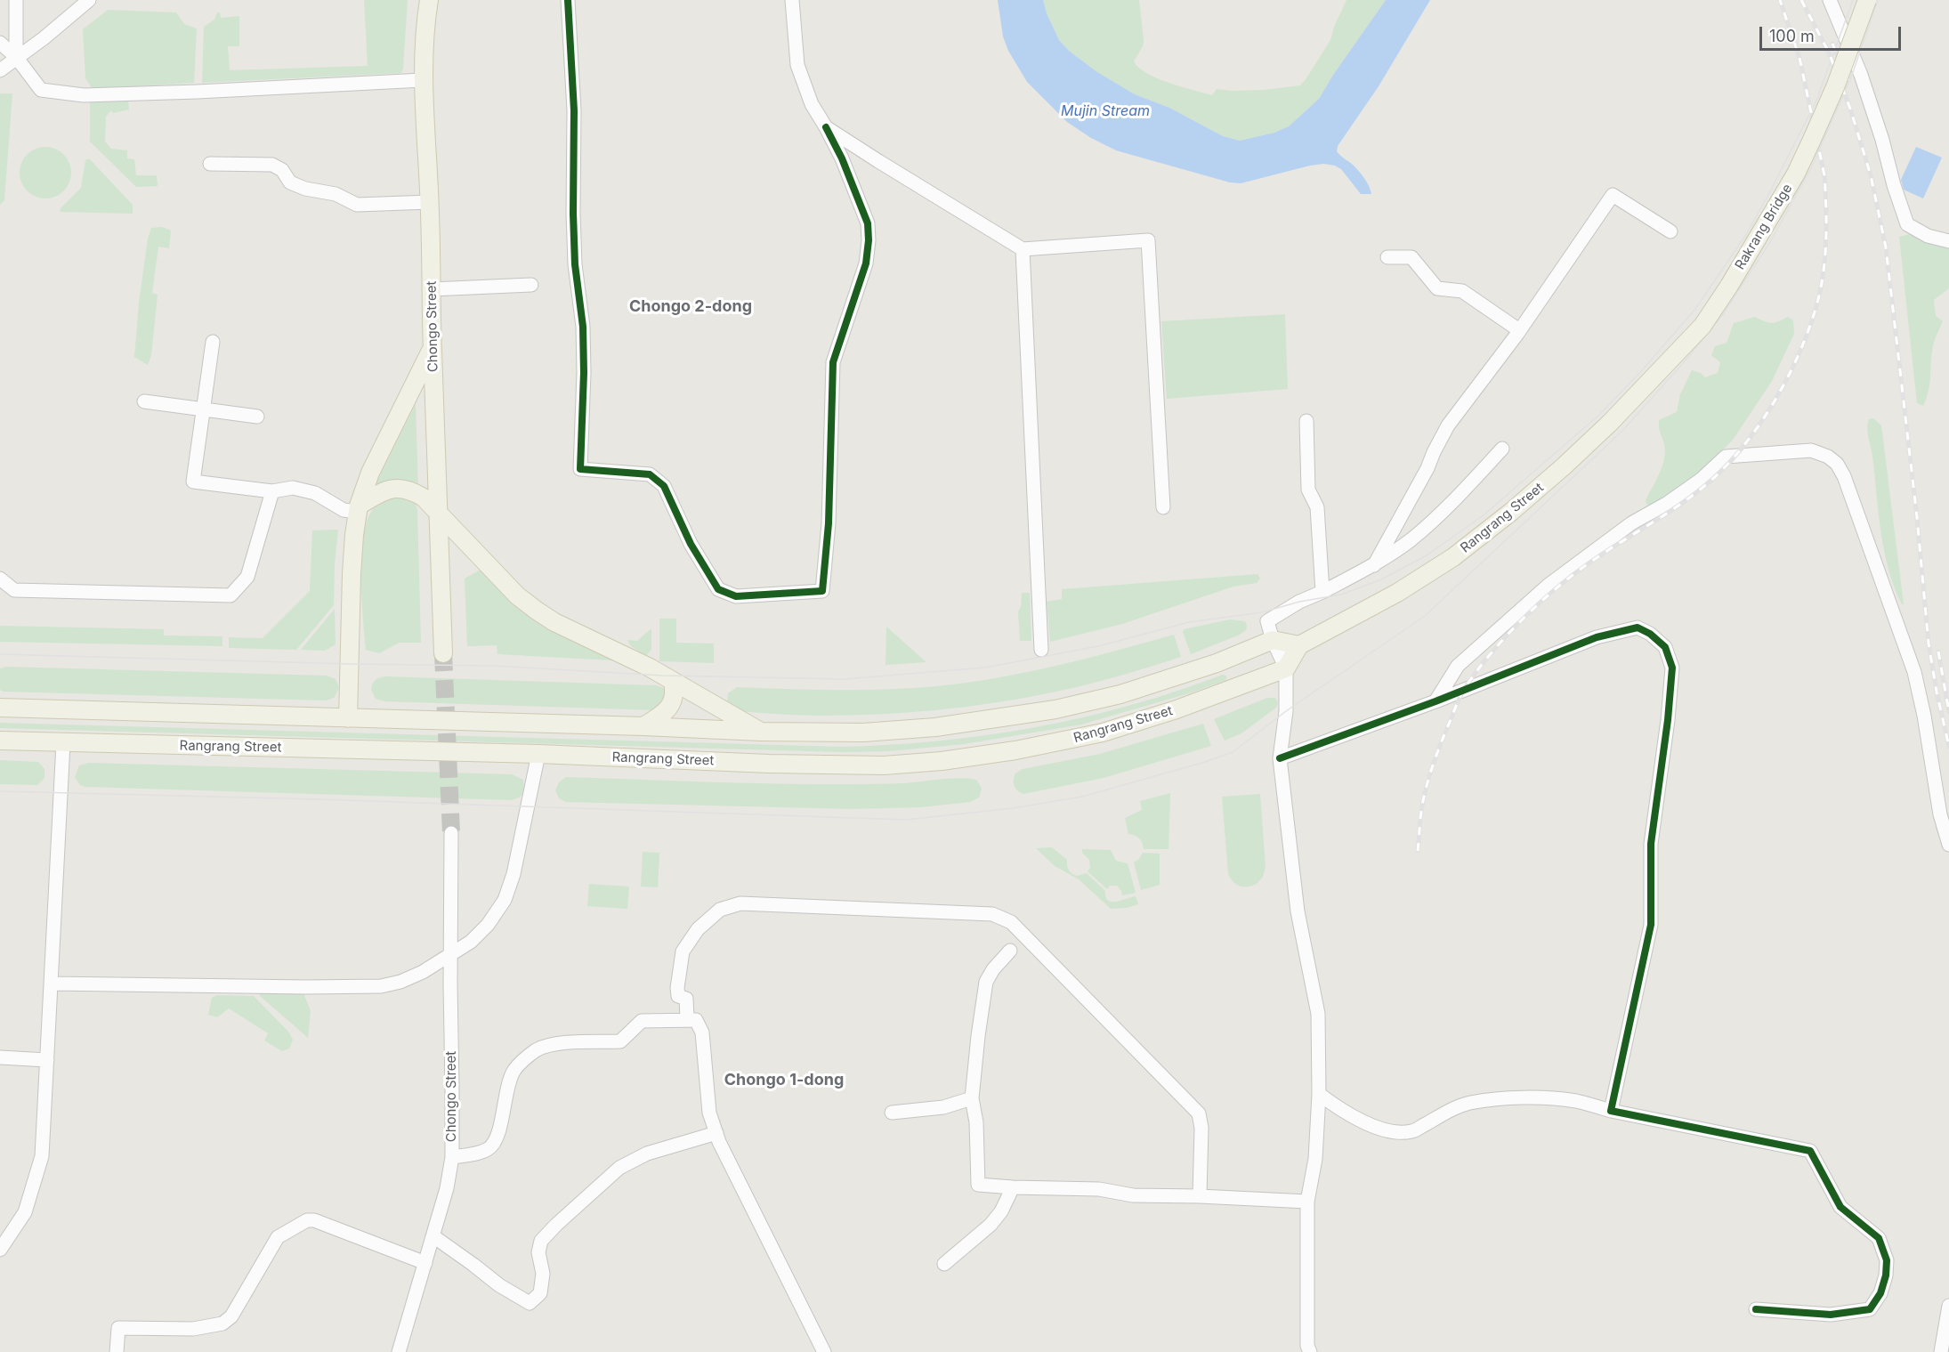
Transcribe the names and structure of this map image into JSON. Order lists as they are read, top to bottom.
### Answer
{
  "streets": {
    "main road": ["Rakrang Bridge", "Chongo Street", "Rangrang Street"]
  },
  "crossings": [
    ["Rakrang Bridge", "Rangrang Street"]
  ],
  "districts": ["Chongo 2-dong", "Chongo 1-dong"],
  "water": ["Mujin Stream"],
  "scale_bar": "100 m"
}
